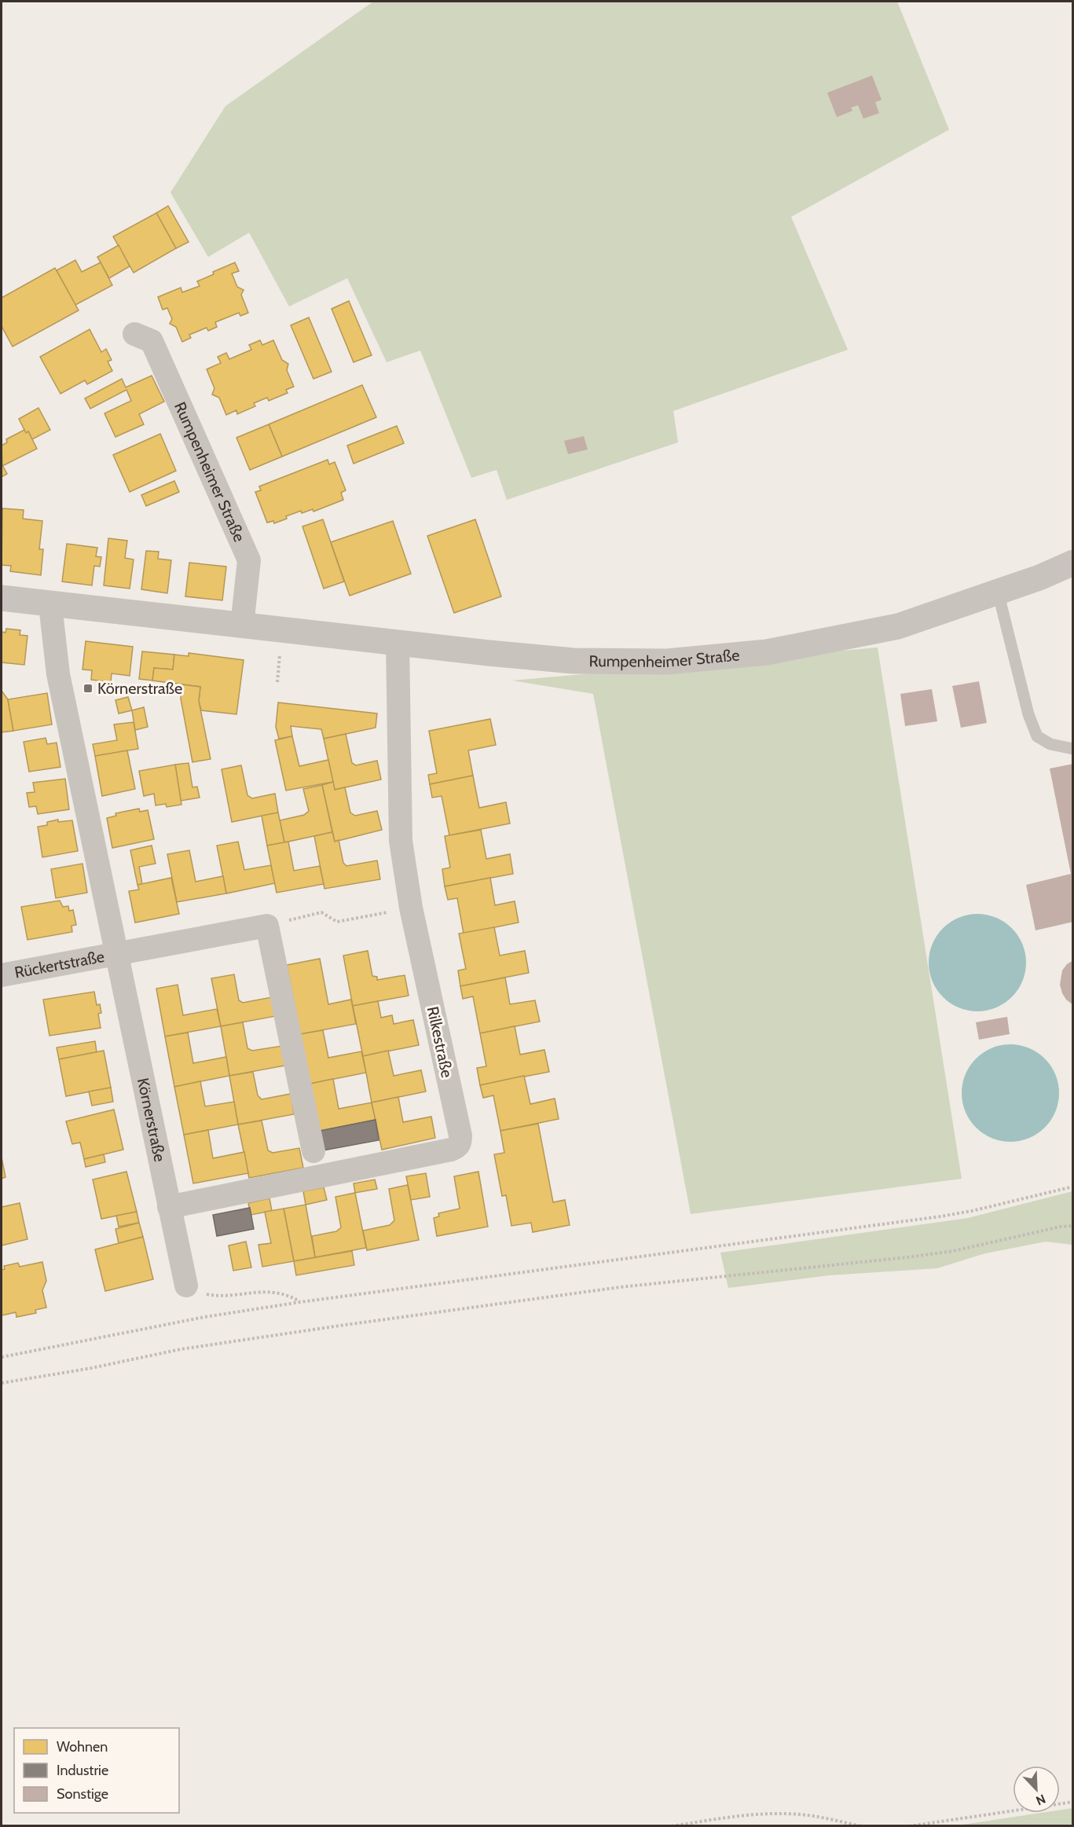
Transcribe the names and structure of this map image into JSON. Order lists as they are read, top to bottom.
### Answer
{
  "streets": {
    "street": [
      "Rumpenheimer Straße",
      "Rückertstraße",
      "Rilkestraße",
      "Körnerstraße"
    ]
  },
  "crossings": [
    ["Rumpenheimer Straße", "Rilkestraße"],
    ["Rumpenheimer Straße", "Körnerstraße"],
    ["Rückertstraße", "Körnerstraße"],
    ["Rilkestraße", "Körnerstraße"]
  ],
  "places": {
    "transit": ["Körnerstraße"]
  },
  "legend": ["Wohnen", "Industrie", "Sonstige"],
  "north": "bottom right"
}
